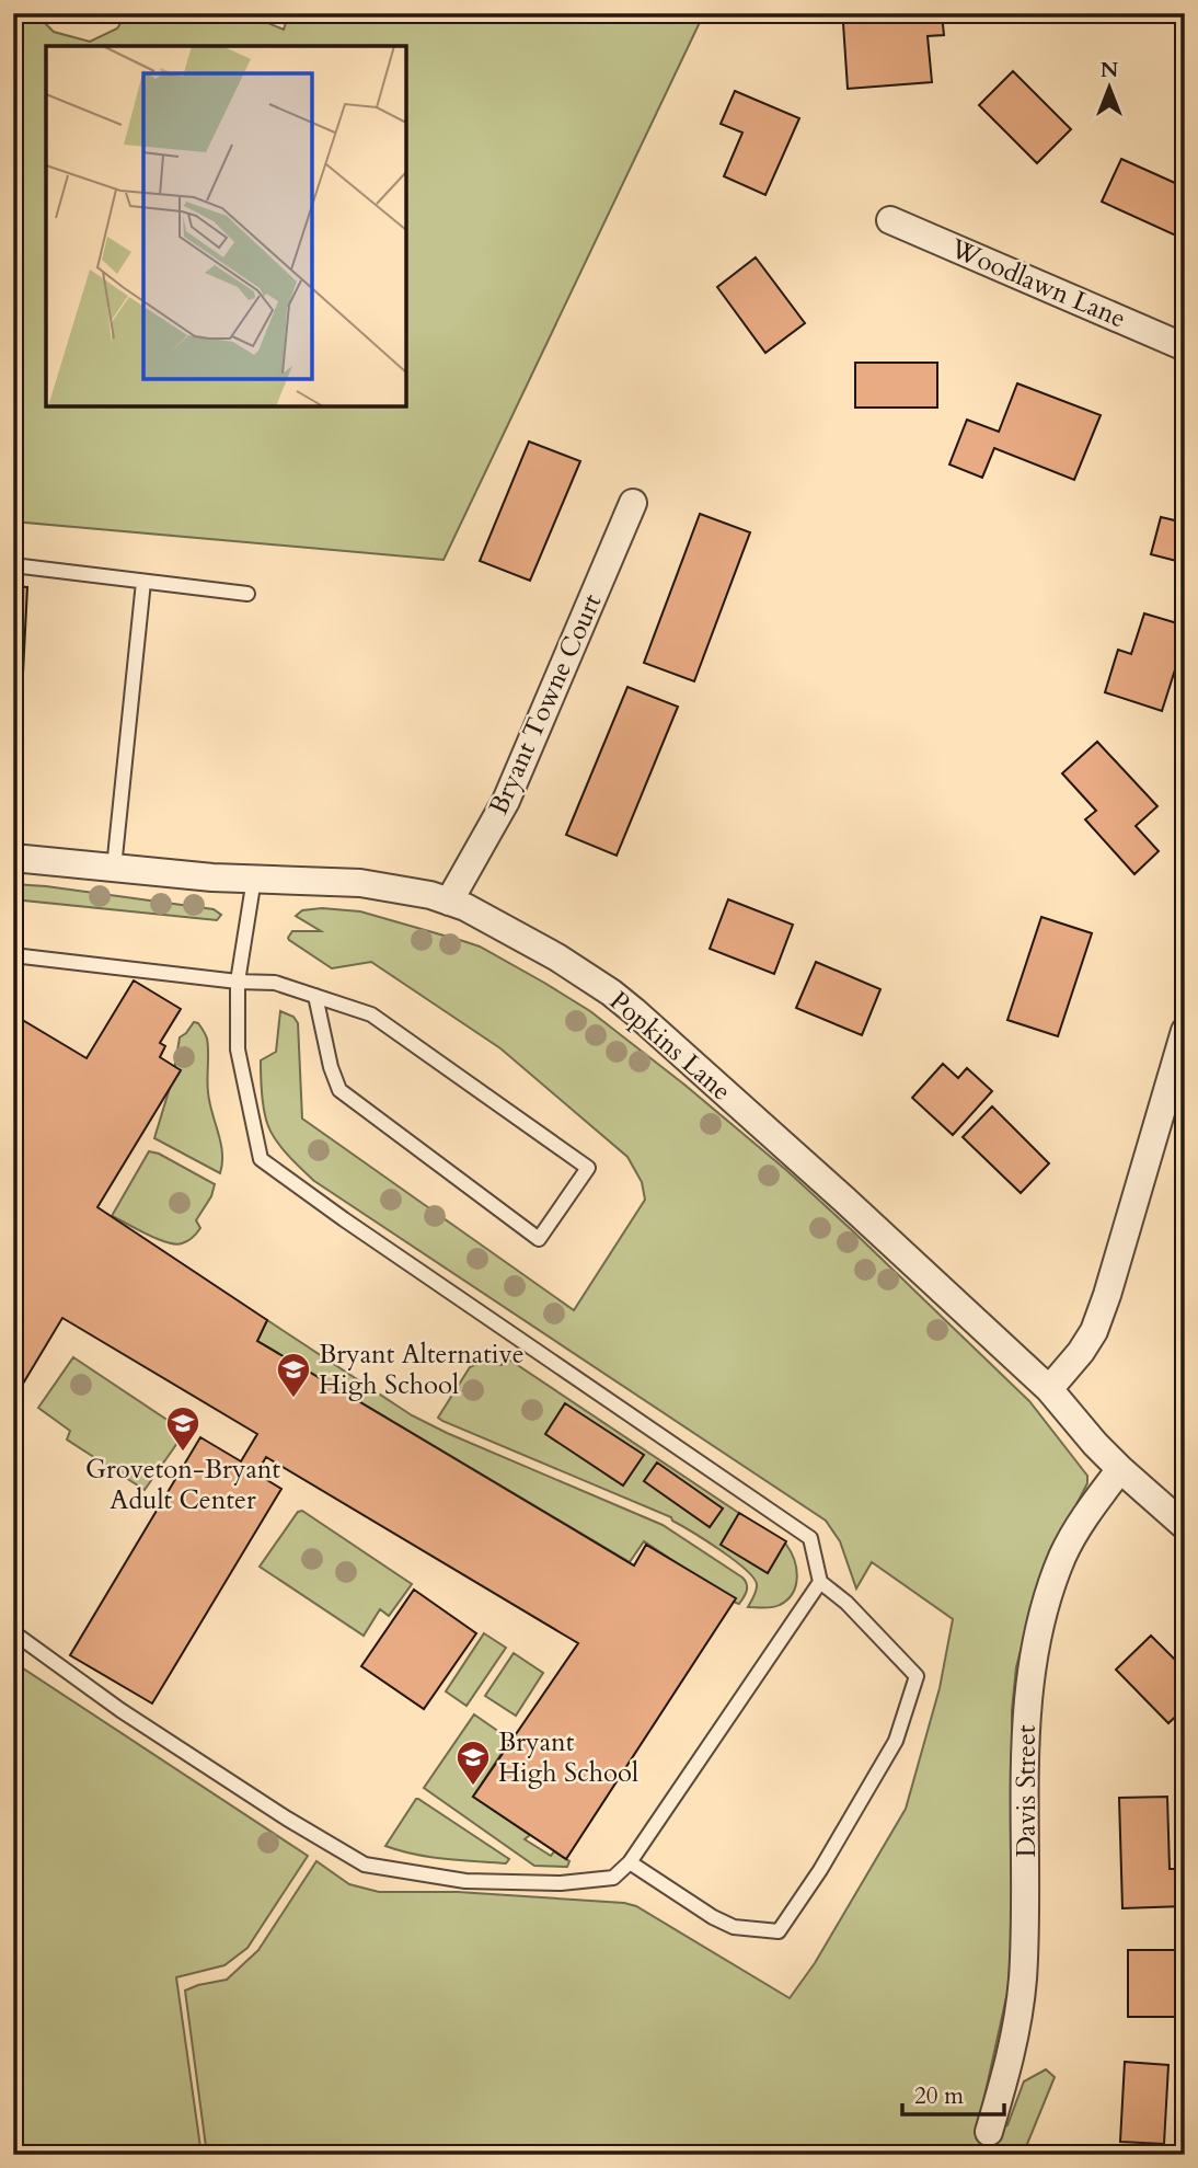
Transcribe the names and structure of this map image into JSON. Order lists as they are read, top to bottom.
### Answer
{
  "streets": {
    "street": [
      "Woodlawn Lane",
      "Bryant Towne Court",
      "Popkins Lane",
      "Davis Street"
    ]
  },
  "crossings": [
    ["Bryant Towne Court", "Popkins Lane"],
    ["Popkins Lane", "Davis Street"]
  ],
  "places": {
    "school or university": ["Bryant Alternative High School", "Groveton-Bryant Adult Center", "Bryant High School"]
  },
  "scale_bar": "20 m",
  "north": "top"
}
